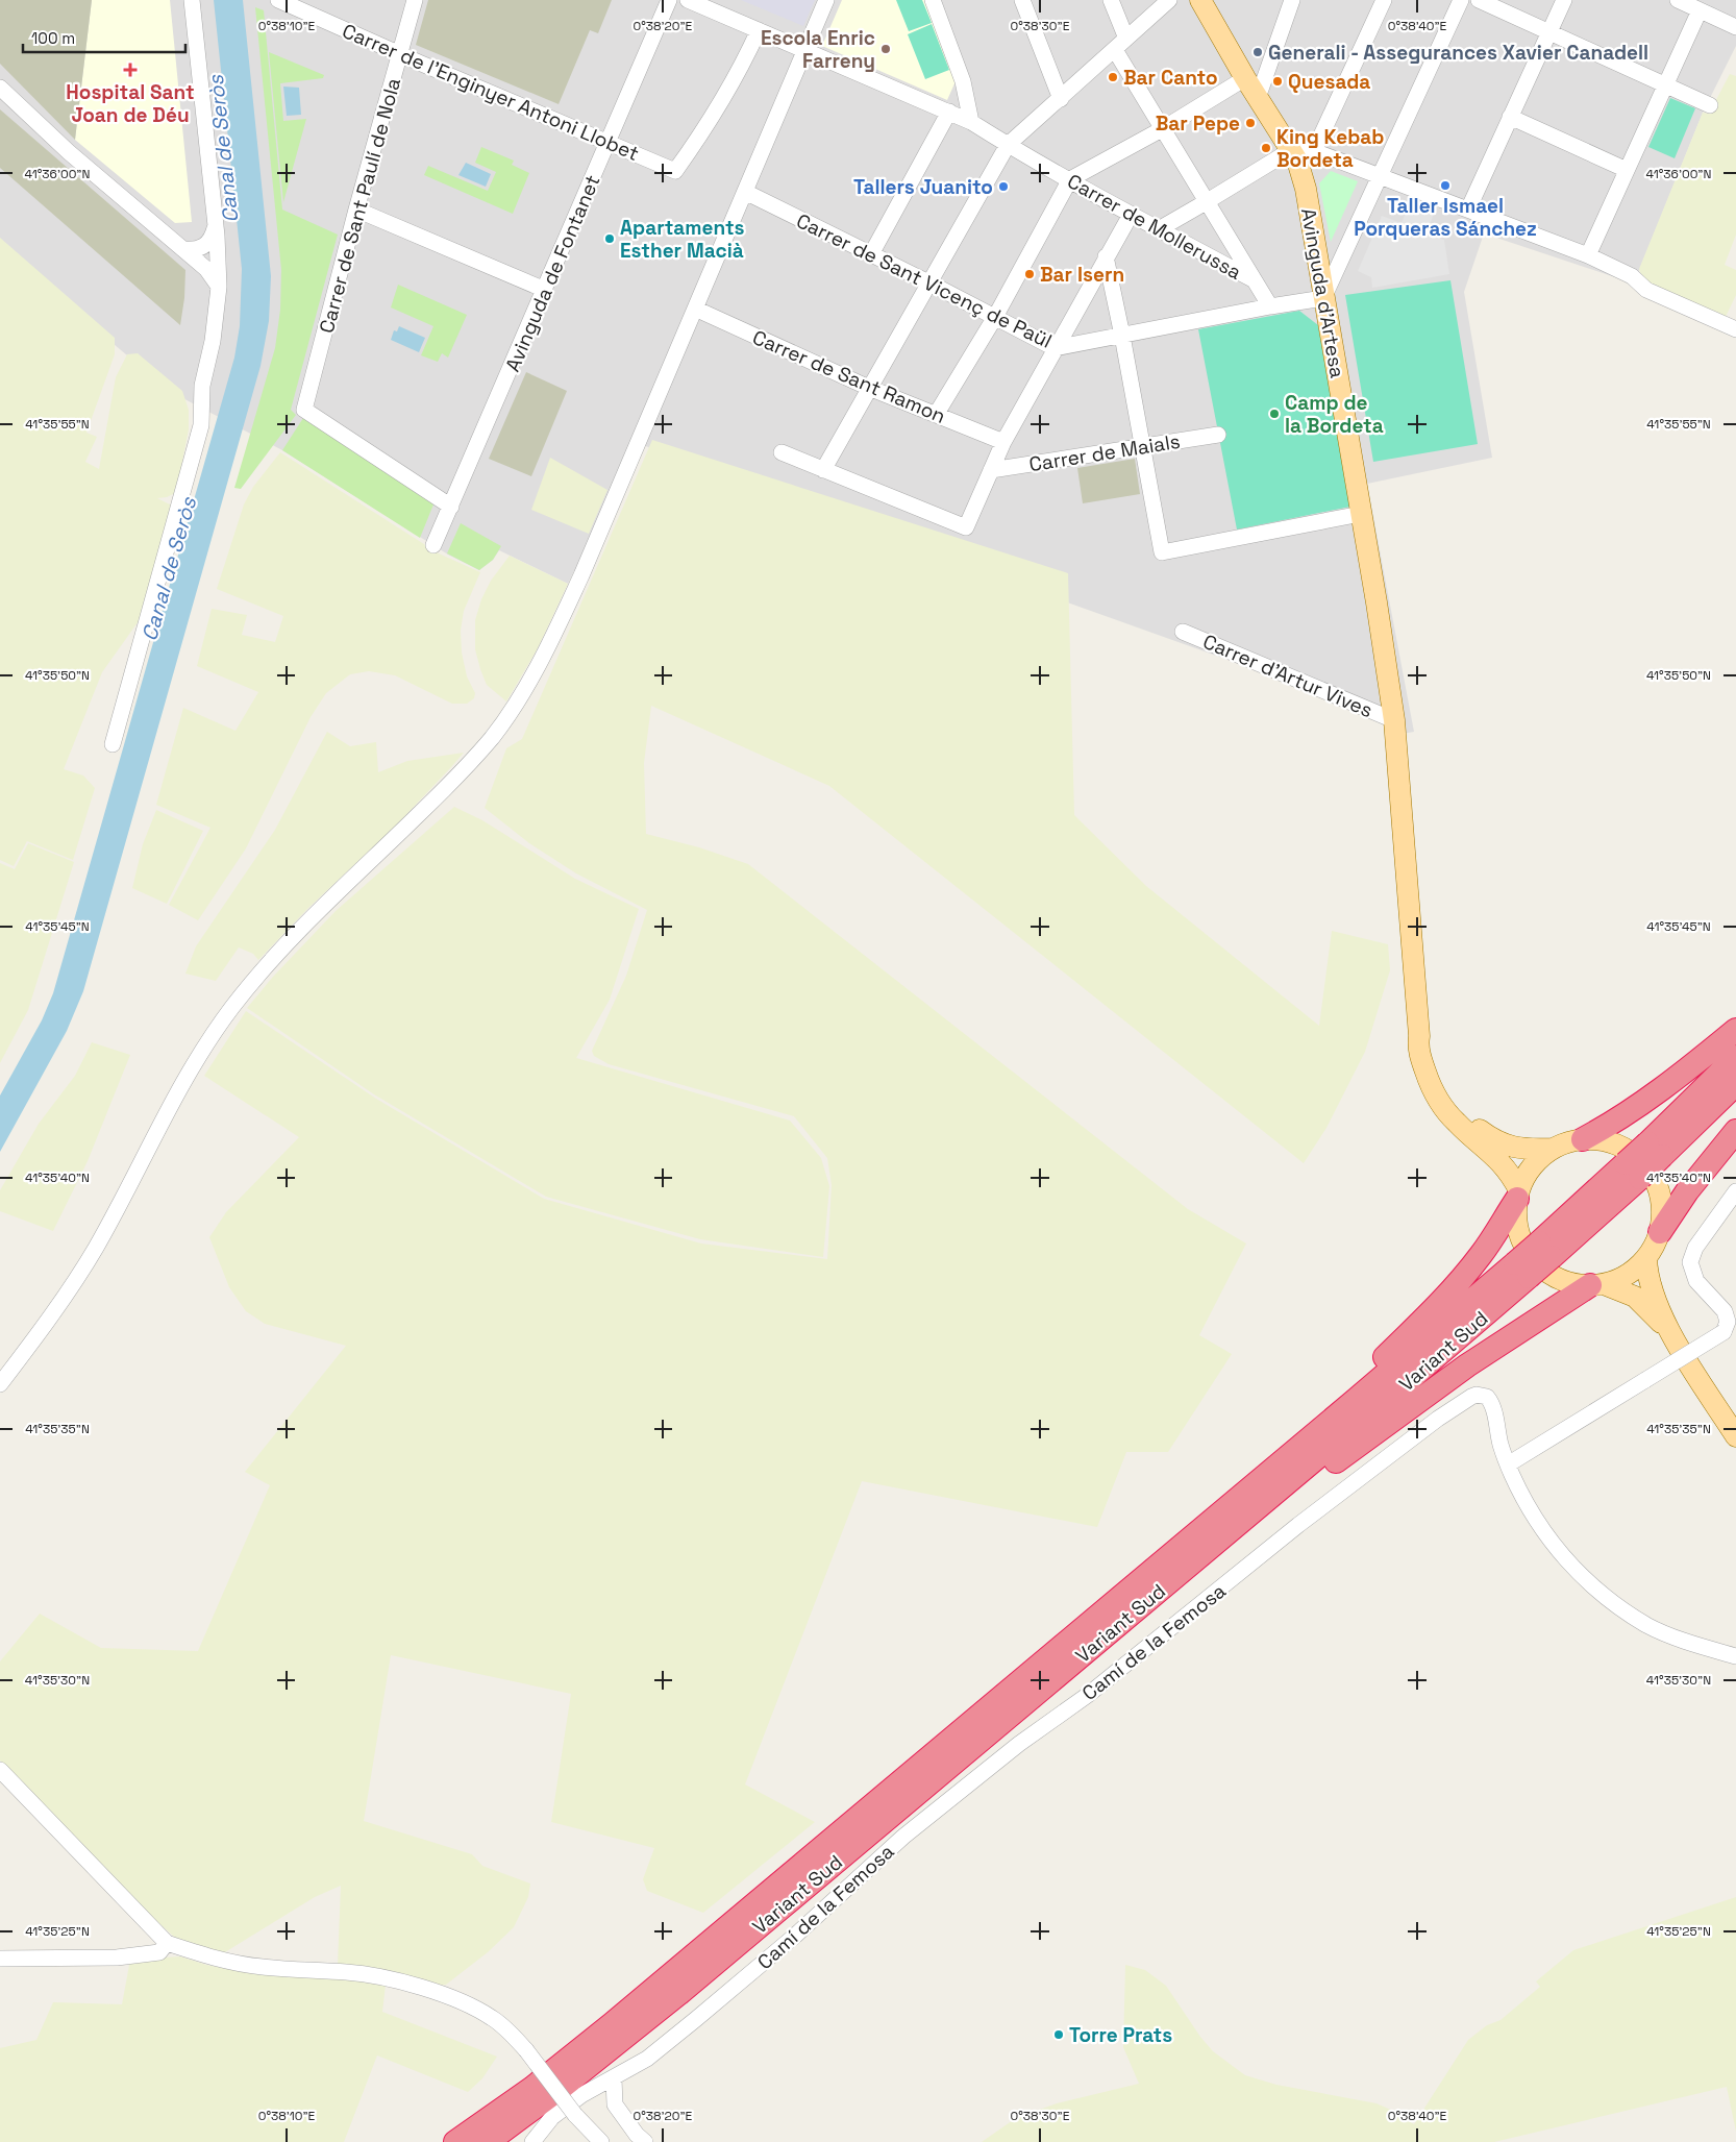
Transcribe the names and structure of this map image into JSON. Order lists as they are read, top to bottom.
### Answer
{
  "streets": {
    "highway": ["Variant Sud"],
    "main road": ["Avinguda d'Artesa"],
    "street": [
      "Carrer de l'Enginyer Antoni Llobet",
      "Carrer de Sant Paulí de Nola",
      "Carrer de Mollerussa",
      "Avinguda de Fontanet",
      "Carrer de Sant Vicenç de Paül",
      "Carrer de Sant Ramon",
      "Carrer de Maials",
      "Carrer d'Artur Vives",
      "Camí de la Femosa"
    ]
  },
  "crossings": [
    ["Carrer de l'Enginyer Antoni Llobet", "Carrer de Sant Paulí de Nola"],
    ["Carrer de l'Enginyer Antoni Llobet", "Carrer de Mollerussa"],
    ["Carrer de l'Enginyer Antoni Llobet", "Avinguda de Fontanet"],
    ["Carrer de Sant Paulí de Nola", "Avinguda de Fontanet"],
    ["Carrer de Sant Vicenç de Paül", "Avinguda d'Artesa"],
    ["Avinguda d'Artesa", "Carrer d'Artur Vives"]
  ],
  "water": ["Canal de Seròs"],
  "places": {
    "other": [
      "Escola Enric Farreny",
      "Generali - Assegurances Xavier Canadell",
      "Bar Canto",
      "Quesada",
      "Bar Pepe",
      "King Kebab Bordeta",
      "Taller Ismael Porqueras Sánchez",
      "Tallers Juanito",
      "Apartaments Esther Macià",
      "Bar Isern",
      "Camp de la Bordeta",
      "Torre Prats"
    ],
    "health": ["Hospital Sant Joan de Déu"]
  },
  "scale_bar": "100 m",
  "coordinates": [
    "0°38'10\"E",
    "0°38'20\"E",
    "0°38'30\"E",
    "0°38'40\"E",
    "41°36'00\"N",
    "41°35'55\"N",
    "41°35'50\"N",
    "41°35'45\"N",
    "41°35'40\"N",
    "41°35'35\"N",
    "41°35'30\"N",
    "41°35'25\"N"
  ]
}
